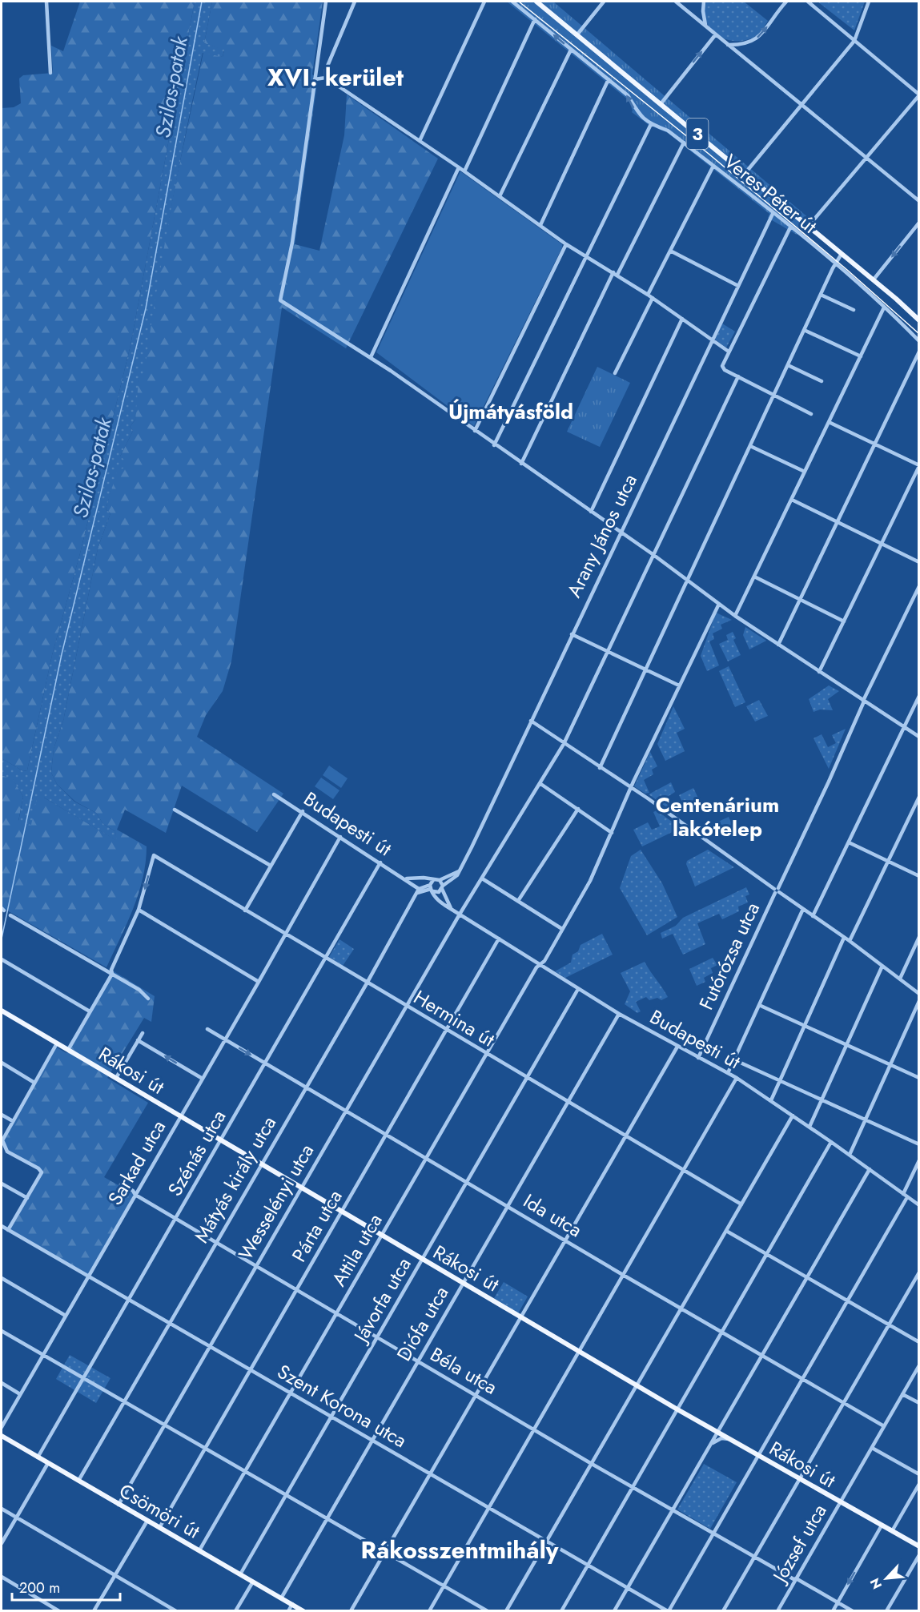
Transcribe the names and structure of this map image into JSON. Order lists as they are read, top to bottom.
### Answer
{
  "streets": {
    "main road": [
      "3",
      "Veres Péter út",
      "Rákosi út",
      "Csömöri út"
    ],
    "street": [
      "Arany János utca",
      "Budapesti út",
      "Futórózsa utca",
      "Hermina út",
      "Szénás utca",
      "Sarkad utca",
      "Mátyás király utca",
      "Wesselényi utca",
      "Ida utca",
      "Párta utca",
      "Attila utca",
      "Jávorfa utca",
      "Diófa utca",
      "Béla utca",
      "Szent Korona utca",
      "József utca"
    ]
  },
  "crossings": [
    ["Veres Péter út", "Arany János utca"],
    ["Budapesti út", "Futórózsa utca"],
    ["Budapesti út", "Szénás utca"],
    ["Budapesti út", "Sarkad utca"],
    ["Budapesti út", "Mátyás király utca"],
    ["Budapesti út", "Wesselényi utca"],
    ["Budapesti út", "Párta utca"],
    ["Budapesti út", "Attila utca"],
    ["Budapesti út", "Jávorfa utca"],
    ["Budapesti út", "Diófa utca"],
    ["Hermina út", "Szénás utca"],
    ["Hermina út", "Sarkad utca"],
    ["Hermina út", "Mátyás király utca"],
    ["Hermina út", "Wesselényi utca"],
    ["Hermina út", "Párta utca"],
    ["Hermina út", "Attila utca"],
    ["Hermina út", "Jávorfa utca"],
    ["Hermina út", "Diófa utca"],
    ["Rákosi út", "Szénás utca"],
    ["Rákosi út", "Sarkad utca"],
    ["Rákosi út", "Mátyás király utca"],
    ["Rákosi út", "Wesselényi utca"],
    ["Rákosi út", "Párta utca"],
    ["Rákosi út", "Attila utca"],
    ["Rákosi út", "Jávorfa utca"],
    ["Rákosi út", "Diófa utca"],
    ["Rákosi út", "József utca"],
    ["Szénás utca", "Ida utca"],
    ["Szénás utca", "Béla utca"],
    ["Szénás utca", "Szent Korona utca"],
    ["Szénás utca", "Csömöri út"],
    ["Sarkad utca", "Ida utca"],
    ["Sarkad utca", "Béla utca"],
    ["Sarkad utca", "Szent Korona utca"],
    ["Mátyás király utca", "Ida utca"],
    ["Mátyás király utca", "Béla utca"],
    ["Mátyás király utca", "Szent Korona utca"],
    ["Mátyás király utca", "Csömöri út"],
    ["Wesselényi utca", "Ida utca"],
    ["Wesselényi utca", "Béla utca"],
    ["Wesselényi utca", "Szent Korona utca"],
    ["Wesselényi utca", "Csömöri út"],
    ["Ida utca", "Párta utca"],
    ["Ida utca", "Attila utca"],
    ["Ida utca", "Jávorfa utca"],
    ["Ida utca", "Diófa utca"],
    ["Ida utca", "József utca"],
    ["Párta utca", "Béla utca"],
    ["Párta utca", "Szent Korona utca"],
    ["Párta utca", "Csömöri út"],
    ["Attila utca", "Béla utca"],
    ["Attila utca", "Szent Korona utca"],
    ["Attila utca", "Csömöri út"],
    ["Jávorfa utca", "Béla utca"],
    ["Jávorfa utca", "Szent Korona utca"],
    ["Jávorfa utca", "Csömöri út"],
    ["Diófa utca", "Béla utca"],
    ["Diófa utca", "Szent Korona utca"],
    ["Diófa utca", "Csömöri út"],
    ["Béla utca", "József utca"]
  ],
  "districts": [
    "XVI. kerület",
    "Újmátyásföld",
    "Centenárium lakótelep",
    "Rákosszentmihály"
  ],
  "water": ["Szilas-patak"],
  "scale_bar": "200 m",
  "north": "bottom left"
}
